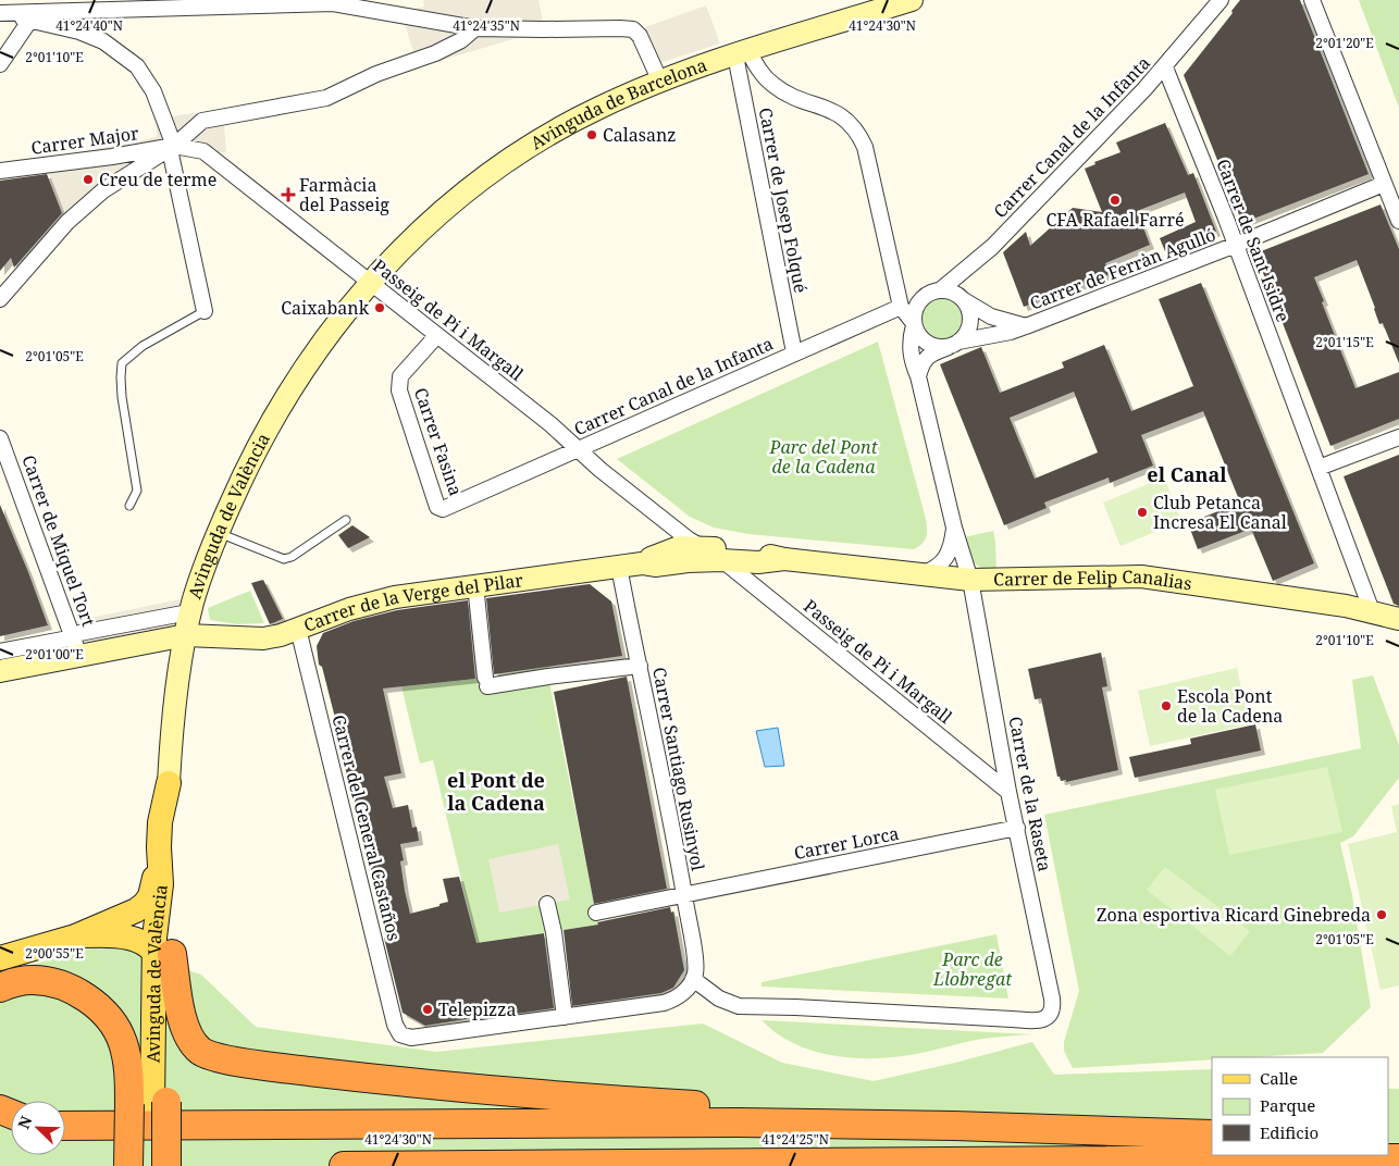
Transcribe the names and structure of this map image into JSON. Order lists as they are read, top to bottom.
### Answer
{
  "streets": {
    "highway": ["Avinguda de València"],
    "street": [
      "Avinguda de Barcelona",
      "Carrer Canal de la Infanta",
      "Carrer Major",
      "Carrer de Josep Folqué",
      "Carrer de Sant Isidre",
      "Carrer de Ferràn Agulló",
      "Passeig de Pi i Margall",
      "Carrer Fasina",
      "Carrer de Miquel Tort",
      "Carrer de Felip Canalias",
      "Carrer de la Verge del Pilar",
      "Carrer Santiago Rusinyol",
      "Carrer de la Raseta",
      "Carrer del General Castaños",
      "Carrer Lorca"
    ]
  },
  "crossings": [
    ["Avinguda de Barcelona", "Carrer de Josep Folqué"],
    ["Avinguda de Barcelona", "Passeig de Pi i Margall"],
    ["Avinguda de Barcelona", "Avinguda de València"],
    ["Carrer Canal de la Infanta", "Carrer de Josep Folqué"],
    ["Carrer Canal de la Infanta", "Carrer de Sant Isidre"],
    ["Carrer Canal de la Infanta", "Carrer de Ferràn Agulló"],
    ["Carrer Canal de la Infanta", "Passeig de Pi i Margall"],
    ["Carrer Canal de la Infanta", "Carrer Fasina"],
    ["Carrer Canal de la Infanta", "Carrer de la Raseta"],
    ["Carrer Major", "Passeig de Pi i Margall"],
    ["Carrer de Sant Isidre", "Carrer de Ferràn Agulló"],
    ["Carrer de Sant Isidre", "Carrer de Felip Canalias"],
    ["Carrer de Ferràn Agulló", "Carrer de la Raseta"],
    ["Passeig de Pi i Margall", "Carrer Fasina"],
    ["Passeig de Pi i Margall", "Avinguda de València"],
    ["Passeig de Pi i Margall", "Carrer de Felip Canalias"],
    ["Passeig de Pi i Margall", "Carrer de la Verge del Pilar"],
    ["Passeig de Pi i Margall", "Carrer de la Raseta"],
    ["Avinguda de València", "Carrer de la Verge del Pilar"],
    ["Carrer de Miquel Tort", "Carrer de la Verge del Pilar"],
    ["Carrer de Felip Canalias", "Carrer de la Verge del Pilar"],
    ["Carrer de Felip Canalias", "Carrer de la Raseta"],
    ["Carrer de la Verge del Pilar", "Carrer Santiago Rusinyol"],
    ["Carrer de la Verge del Pilar", "Carrer del General Castaños"],
    ["Carrer Santiago Rusinyol", "Carrer de la Raseta"],
    ["Carrer Santiago Rusinyol", "Carrer Lorca"],
    ["Carrer de la Raseta", "Carrer Lorca"]
  ],
  "districts": ["el Canal", "el Pont de la Cadena"],
  "parks": ["Parc del Pont de la Cadena", "Parc de Llobregat"],
  "places": {
    "other": [
      "Calasanz",
      "Creu de terme",
      "CFA Rafael Farré",
      "Caixabank",
      "Club Petanca Incresa El Canal",
      "Escola Pont de la Cadena",
      "Zona esportiva Ricard Ginebreda",
      "Telepizza"
    ],
    "health": ["Farmàcia del Passeig"]
  },
  "legend": ["Calle", "Parque", "Edificio"],
  "north": "top left",
  "coordinates": [
    "41°24'40\"N",
    "41°24'35\"N",
    "41°24'30\"N",
    "2°01'20\"E",
    "2°01'10\"E",
    "2°01'15\"E",
    "2°01'05\"E",
    "2°01'00\"E",
    "2°00'55\"E",
    "41°24'25\"N"
  ]
}
